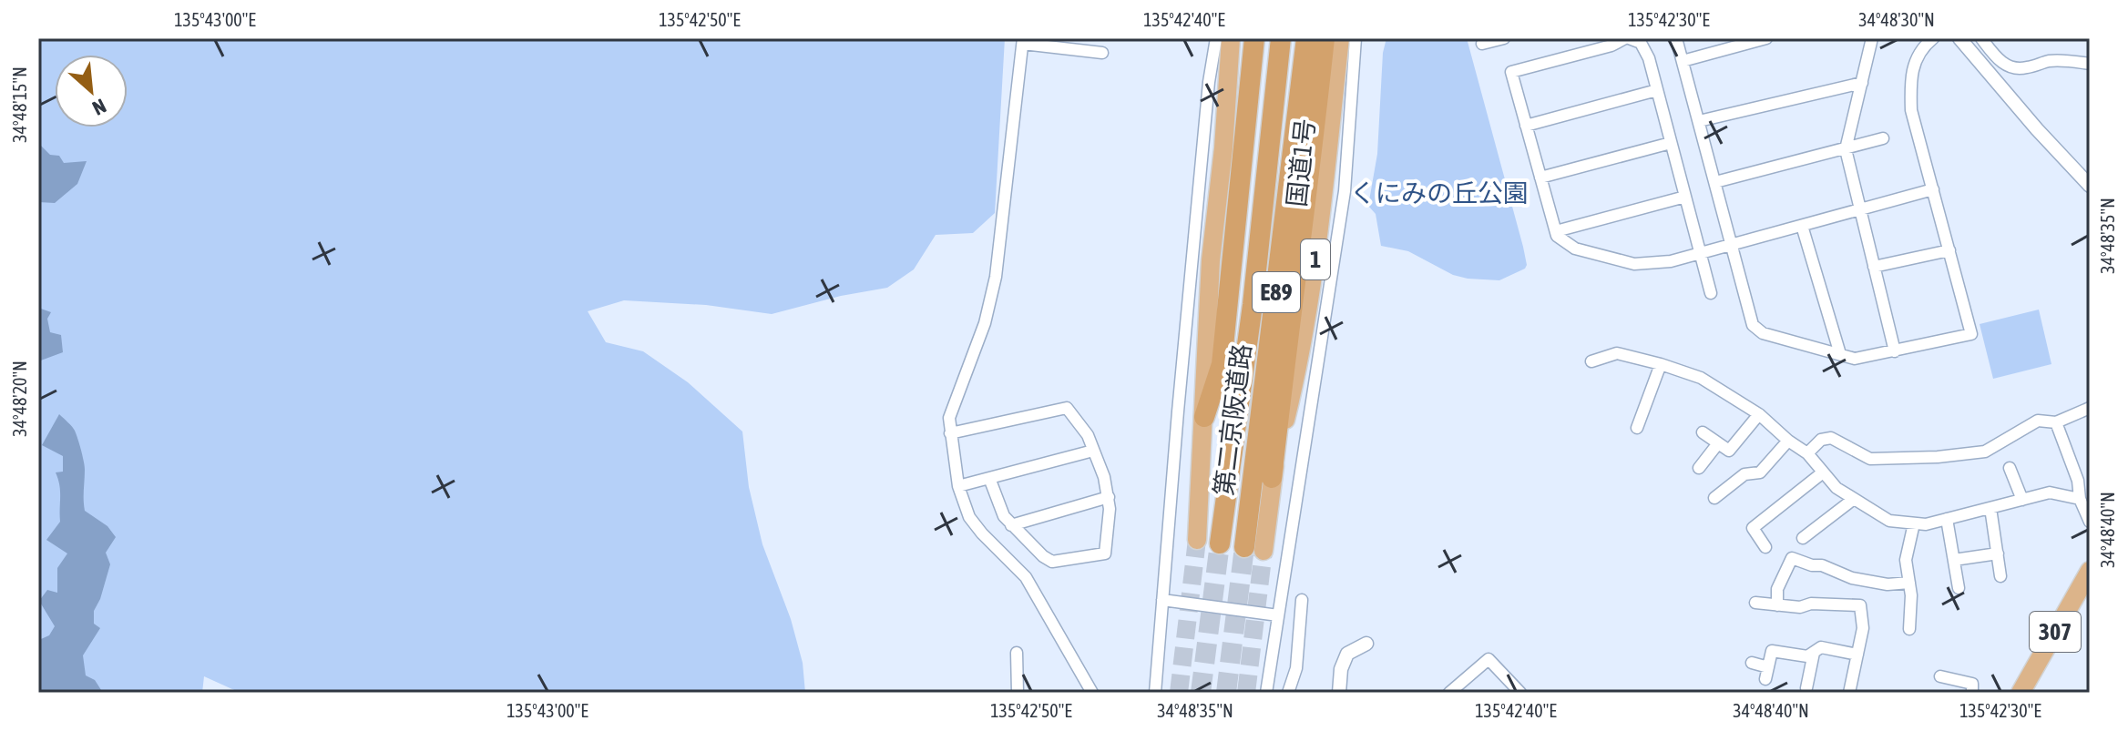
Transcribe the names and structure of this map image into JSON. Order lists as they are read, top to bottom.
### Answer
{
  "streets": {
    "highway": [
      "国道1号",
      "1",
      "E89",
      "第二京阪道路",
      "307"
    ]
  },
  "crossings": [
    ["国道1号", "第二京阪道路"]
  ],
  "parks": ["くにみの丘公園"],
  "north": "bottom right",
  "coordinates": [
    "135°43'00\"E",
    "135°42'50\"E",
    "135°42'40\"E",
    "135°42'30\"E",
    "34°48'30\"N",
    "34°48'15\"N",
    "34°48'35\"N",
    "34°48'20\"N",
    "34°48'40\"N"
  ]
}
